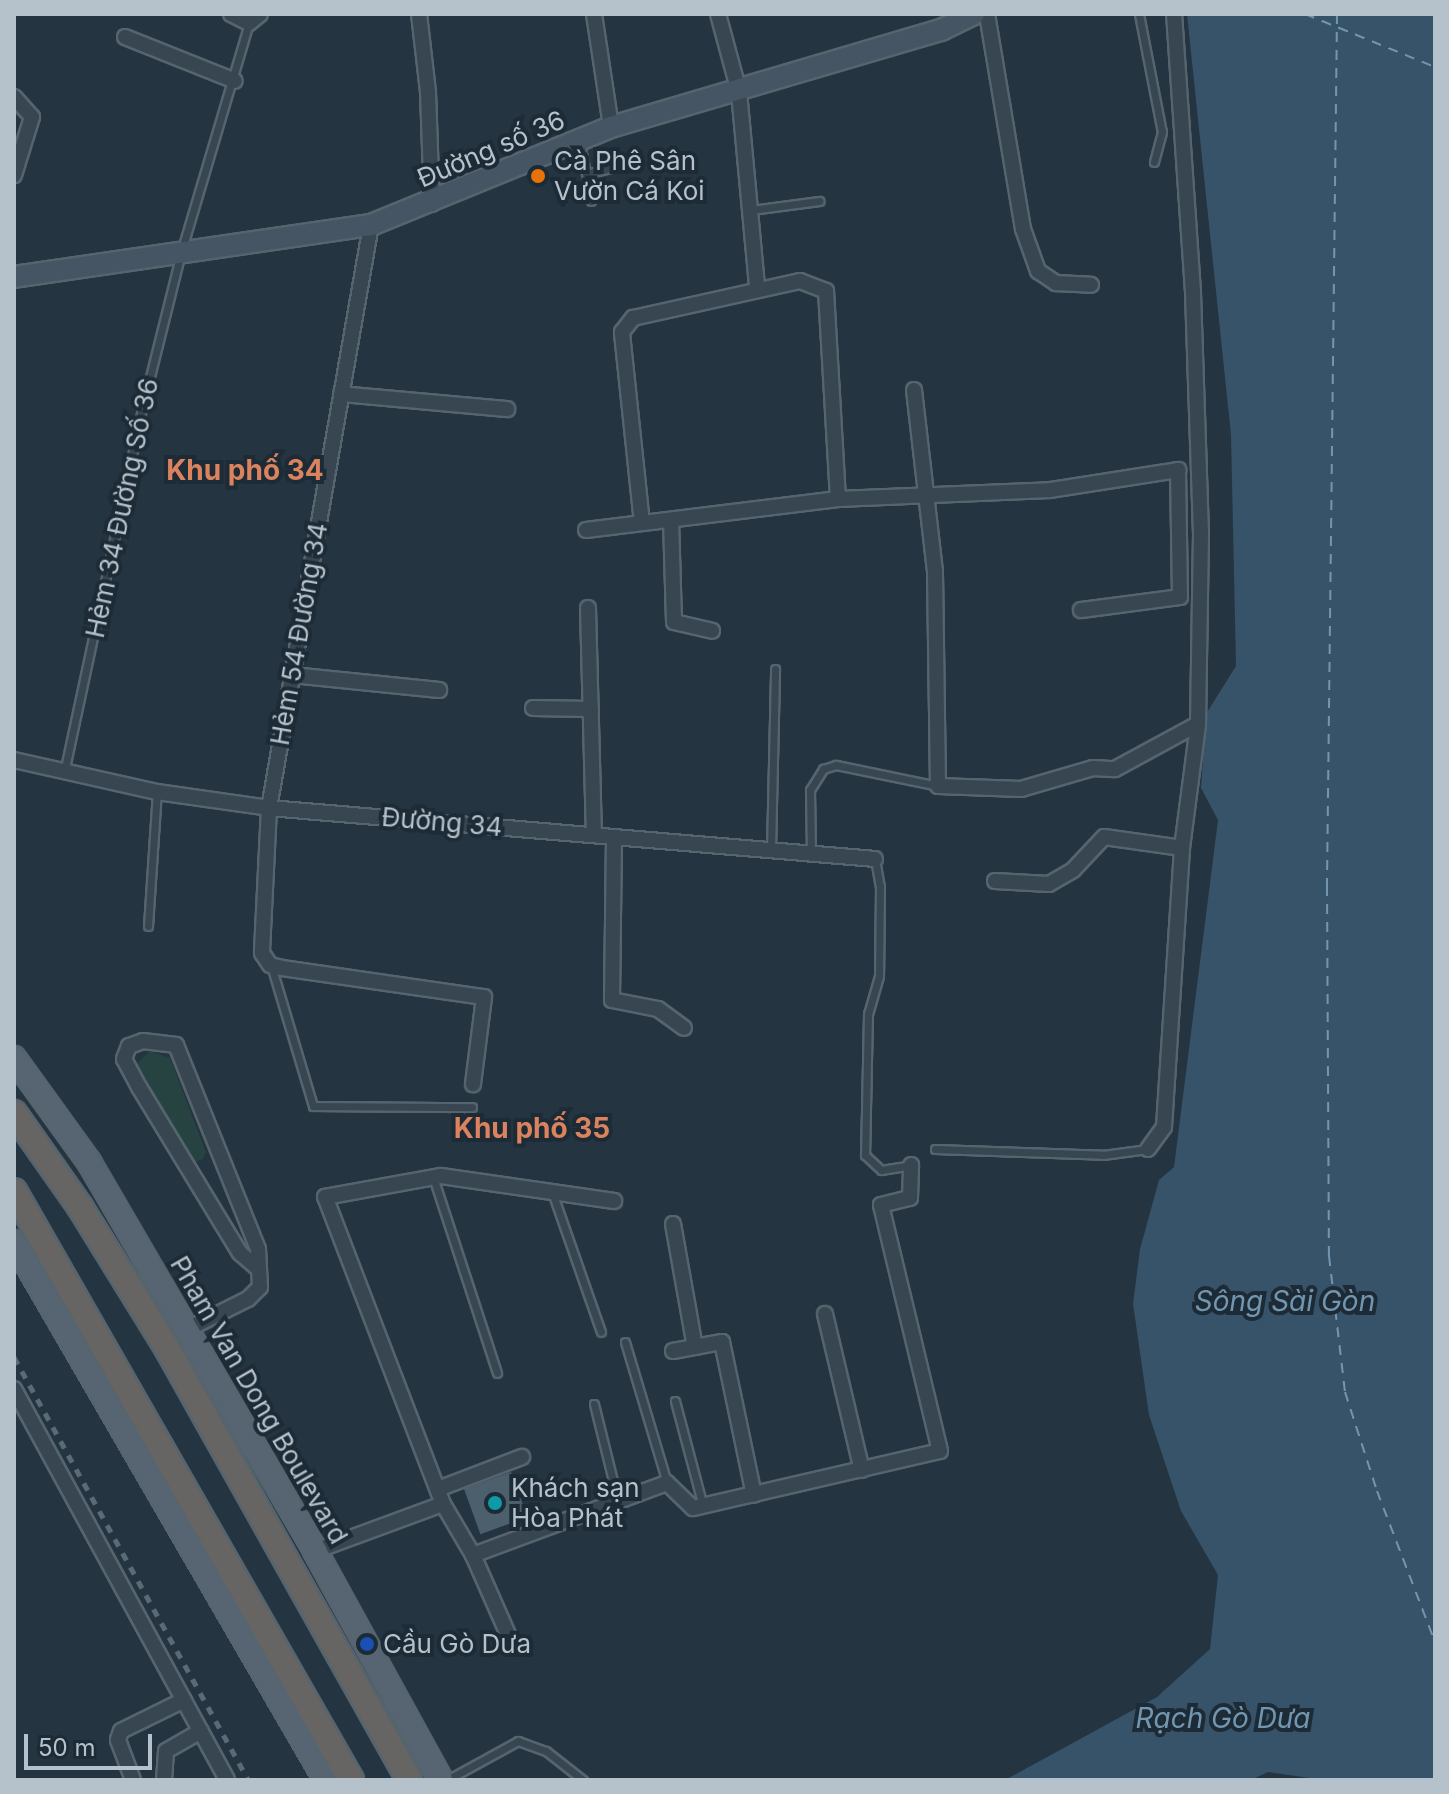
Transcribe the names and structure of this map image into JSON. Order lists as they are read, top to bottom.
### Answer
{
  "streets": {
    "highway": ["Pham Van Dong Boulevard"],
    "main road": ["Đường số 36"],
    "street": ["Hẻm 54 Đường 34", "Đường 34"],
    "lane": ["Hẻm 34 Đường Số 36"]
  },
  "crossings": [
    ["Đường số 36", "Hẻm 34 Đường Số 36"],
    ["Đường số 36", "Hẻm 54 Đường 34"],
    ["Hẻm 34 Đường Số 36", "Đường 34"],
    ["Hẻm 54 Đường 34", "Đường 34"]
  ],
  "districts": ["Khu phố 34", "Khu phố 35"],
  "water": ["Sông Sài Gòn", "Rạch Gò Dưa"],
  "places": ["Cà Phê Sân Vườn Cá Koi", "Khách sạn Hòa Phát", "Cầu Gò Dưa"],
  "scale_bar": "50 m"
}
